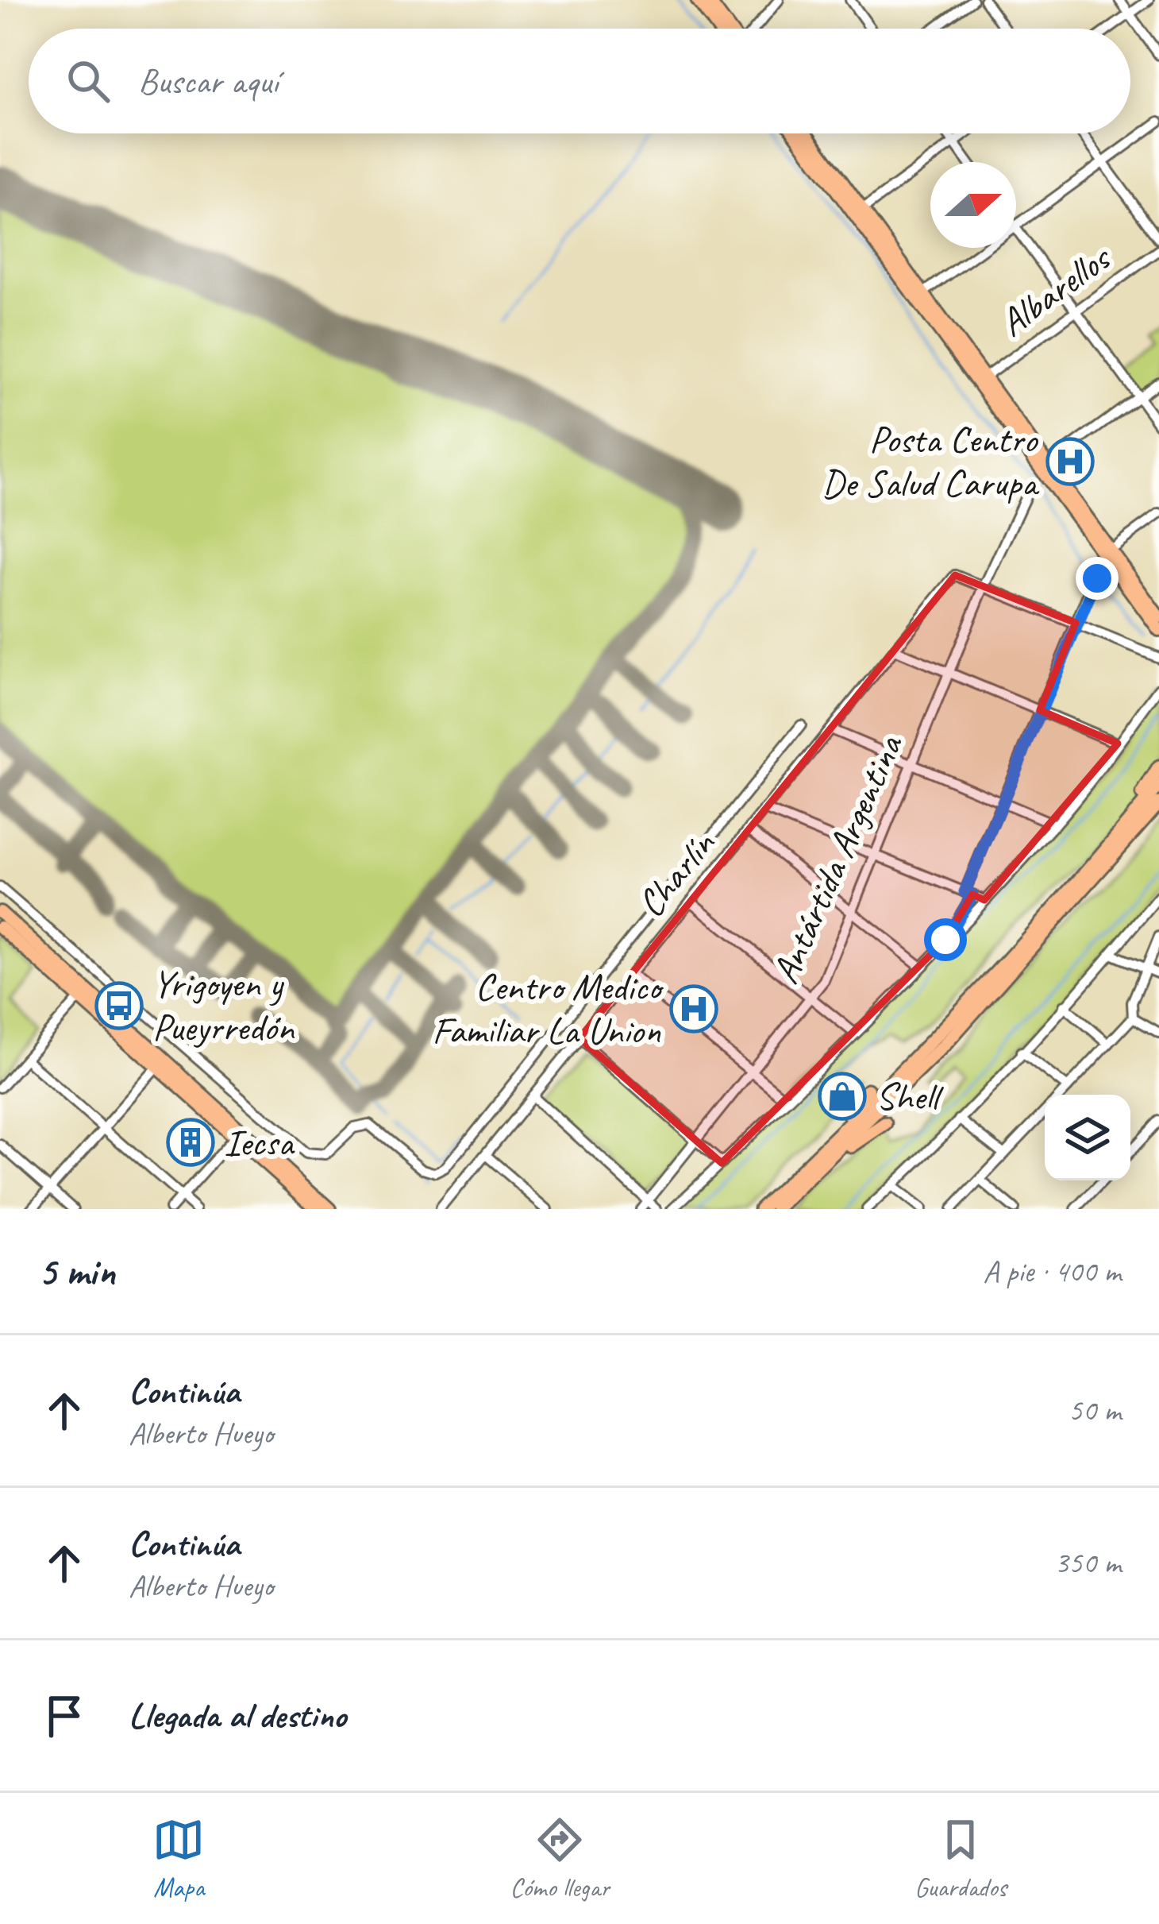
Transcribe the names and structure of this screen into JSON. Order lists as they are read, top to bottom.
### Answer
{
  "streets": {
    "street": ["Albarellos", "Antártida Argentina", "Charlín"]
  },
  "crossings": [
    ["Antártida Argentina", "Charlín"]
  ],
  "places": {
    "hospital": ["Posta Centro De Salud Carupa", "Centro Medico Familiar La Union"],
    "bus stop": ["Yrigoyen y Pueyrredón"],
    "shop": ["Shell"],
    "building": ["Iecsa"]
  },
  "north": "right",
  "page": {
    "search": "Buscar aquí",
    "heading": ["5 min", "A pie · 400 m"],
    "list": [
      ["Continúa", "Alberto Hueyo", "50 m"],
      ["Continúa", "Alberto Hueyo", "350 m"],
      "Llegada al destino"
    ],
    "nav": ["Mapa", "Cómo llegar", "Guardados"]
  }
}
